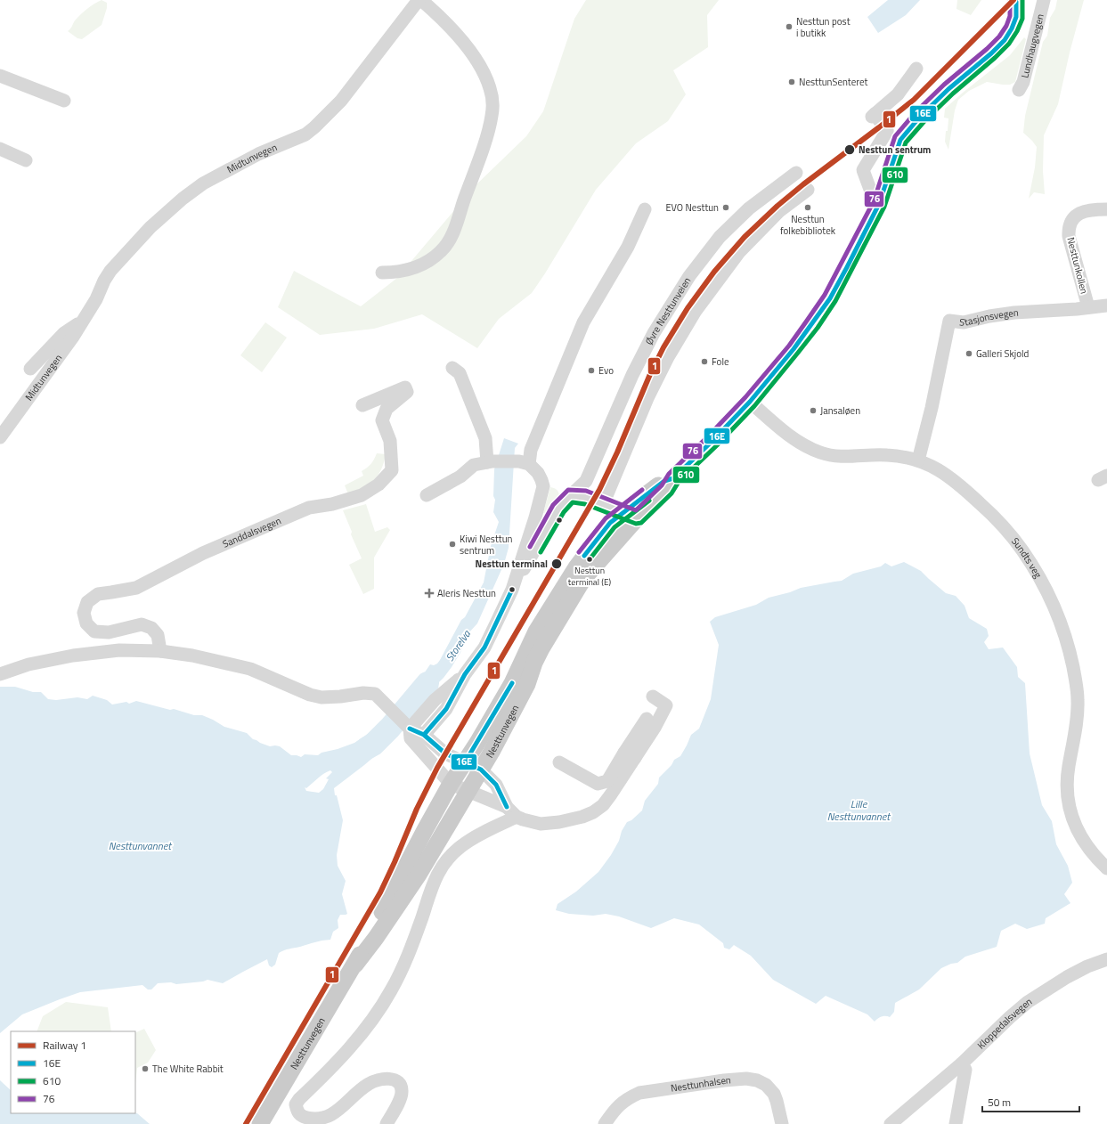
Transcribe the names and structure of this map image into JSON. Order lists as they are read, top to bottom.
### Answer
{
  "streets": {
    "main road": ["Nesttunvegen"],
    "street": [
      "Lundhaugvegen",
      "Midtunvegen",
      "Nesttunkollen",
      "Øvre Nesttunveien",
      "Stasjonsvegen",
      "Sanddalsvegen",
      "Sundts veg",
      "Kloppedalsvegen",
      "Nesttunhalsen"
    ]
  },
  "crossings": [
    ["Nesttunkollen", "Stasjonsvegen"],
    ["Stasjonsvegen", "Sundts veg"],
    ["Sundts veg", "Nesttunvegen"]
  ],
  "water": ["Storelva", "Lille Nesttunvannet", "Nesttunvannet"],
  "places": {
    "other": [
      "Nesttun post i butikk",
      "NesttunSenteret",
      "Nesttun sentrum",
      "EVO Nesttun",
      "Nesttun folkebibliotek",
      "Galleri Skjold",
      "Fole",
      "Evo",
      "Jansaløen",
      "Kiwi Nesttun sentrum",
      "Nesttun terminal (E)",
      "Nesttun terminal",
      "The White Rabbit"
    ],
    "health": ["Aleris Nesttun"]
  },
  "lines": [
    "rail line 1",
    "transit line 16E",
    "transit line 610",
    "transit line 76"
  ],
  "legend": [
    "Railway 1",
    "16E",
    "610",
    "76"
  ],
  "scale_bar": "50 m"
}
